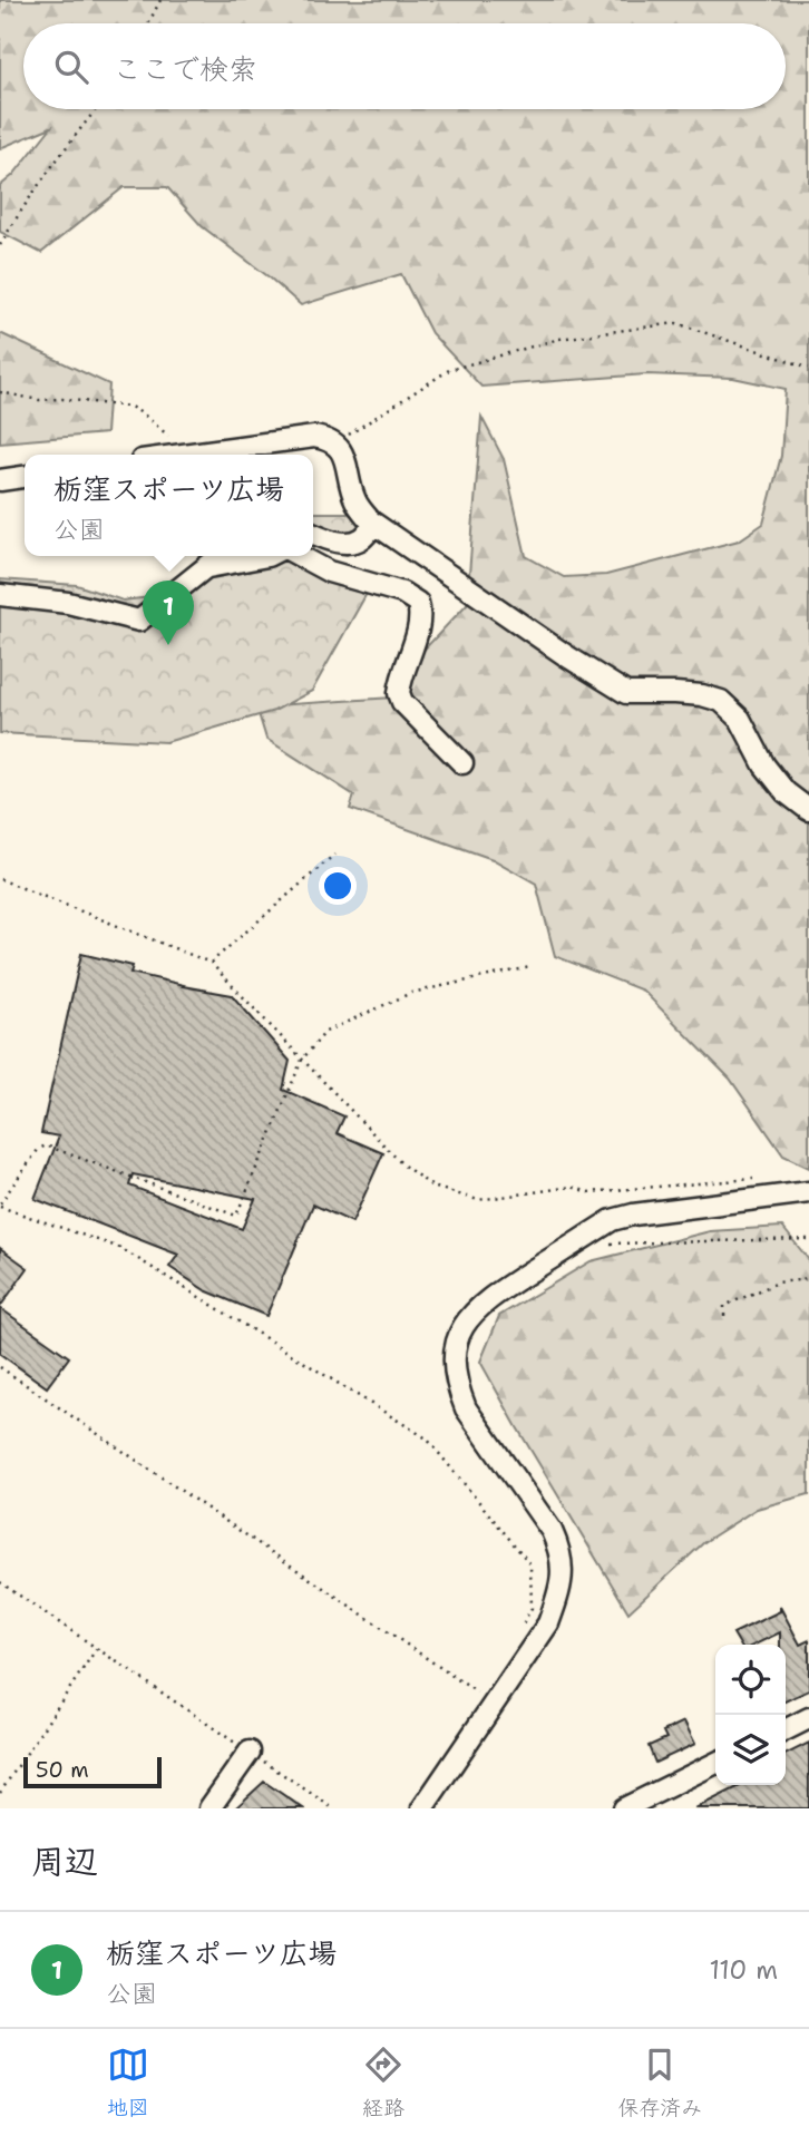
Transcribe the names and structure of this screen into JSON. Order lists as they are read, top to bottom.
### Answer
{
  "scale_bar": "50 m",
  "page": {
    "search": "ここで検索",
    "popup": ["栃窪スポーツ広場", "公園"],
    "pins": "1",
    "scale": "50 m",
    "heading": "周辺",
    "list": [
      {
        "mark": "1",
        "name": "栃窪スポーツ広場",
        "note": "公園",
        "value": "110 m"
      }
    ],
    "nav": ["地図", "経路", "保存済み"]
  }
}
